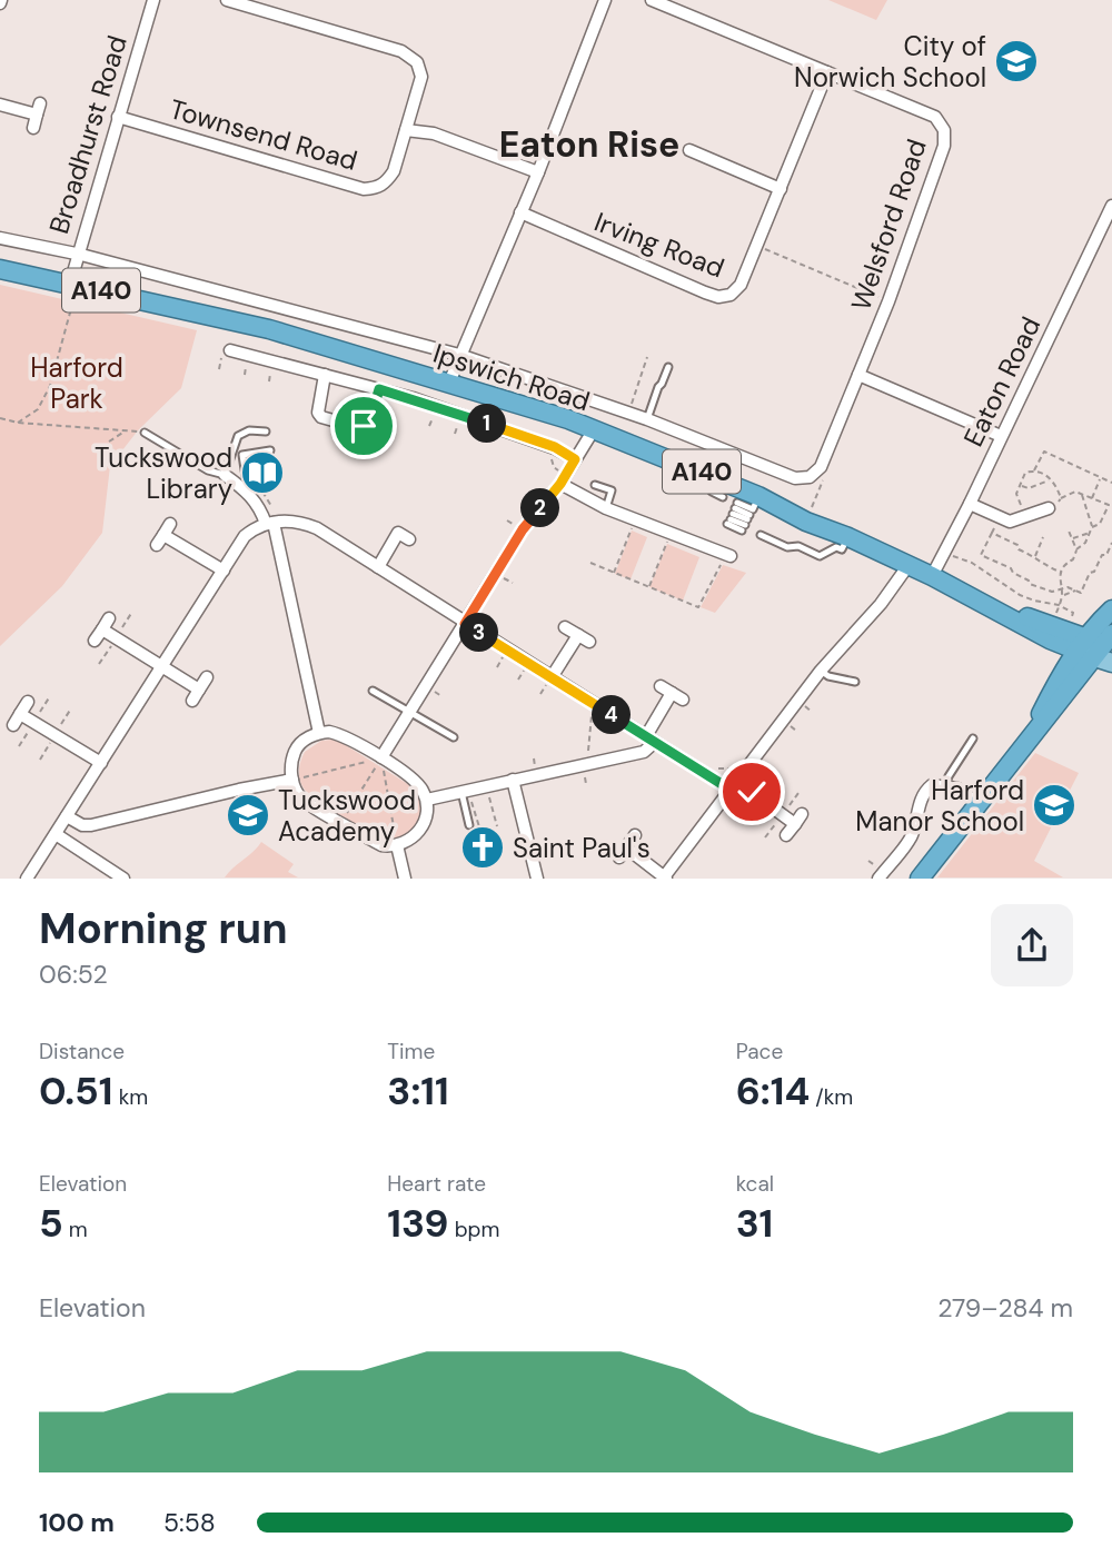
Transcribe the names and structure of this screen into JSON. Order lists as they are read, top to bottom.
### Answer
{
  "streets": {
    "highway": ["A140", "Ipswich Road"],
    "street": [
      "Broadhurst Road",
      "Townsend Road",
      "Welsford Road",
      "Irving Road",
      "Eaton Road"
    ]
  },
  "crossings": [
    ["Broadhurst Road", "Townsend Road"],
    ["Broadhurst Road", "Ipswich Road"],
    ["Welsford Road", "Irving Road"],
    ["Welsford Road", "Ipswich Road"],
    ["Ipswich Road", "Eaton Road"]
  ],
  "districts": ["Eaton Rise"],
  "parks": ["Harford Park"],
  "places": {
    "school or university": ["City of Norwich School", "Harford Manor School", "Tuckswood Academy"],
    "library": ["Tuckswood Library"],
    "church": ["Saint Paul's"]
  },
  "page": {
    "pins": [
      "1",
      "2",
      "3",
      "4"
    ],
    "heading": ["Morning run", "06:52"],
    "stats": [
      ["Distance", "0.51 km"],
      ["Time", "3:11"],
      ["Pace", "6:14 /km"],
      ["Elevation", "5 m"],
      ["Heart rate", "139 bpm"],
      ["kcal", "31"]
    ],
    "chart": ["Elevation", "279–284 m"],
    "list": [
      {
        "name": "100 m",
        "note": "5:58"
      }
    ]
  }
}
